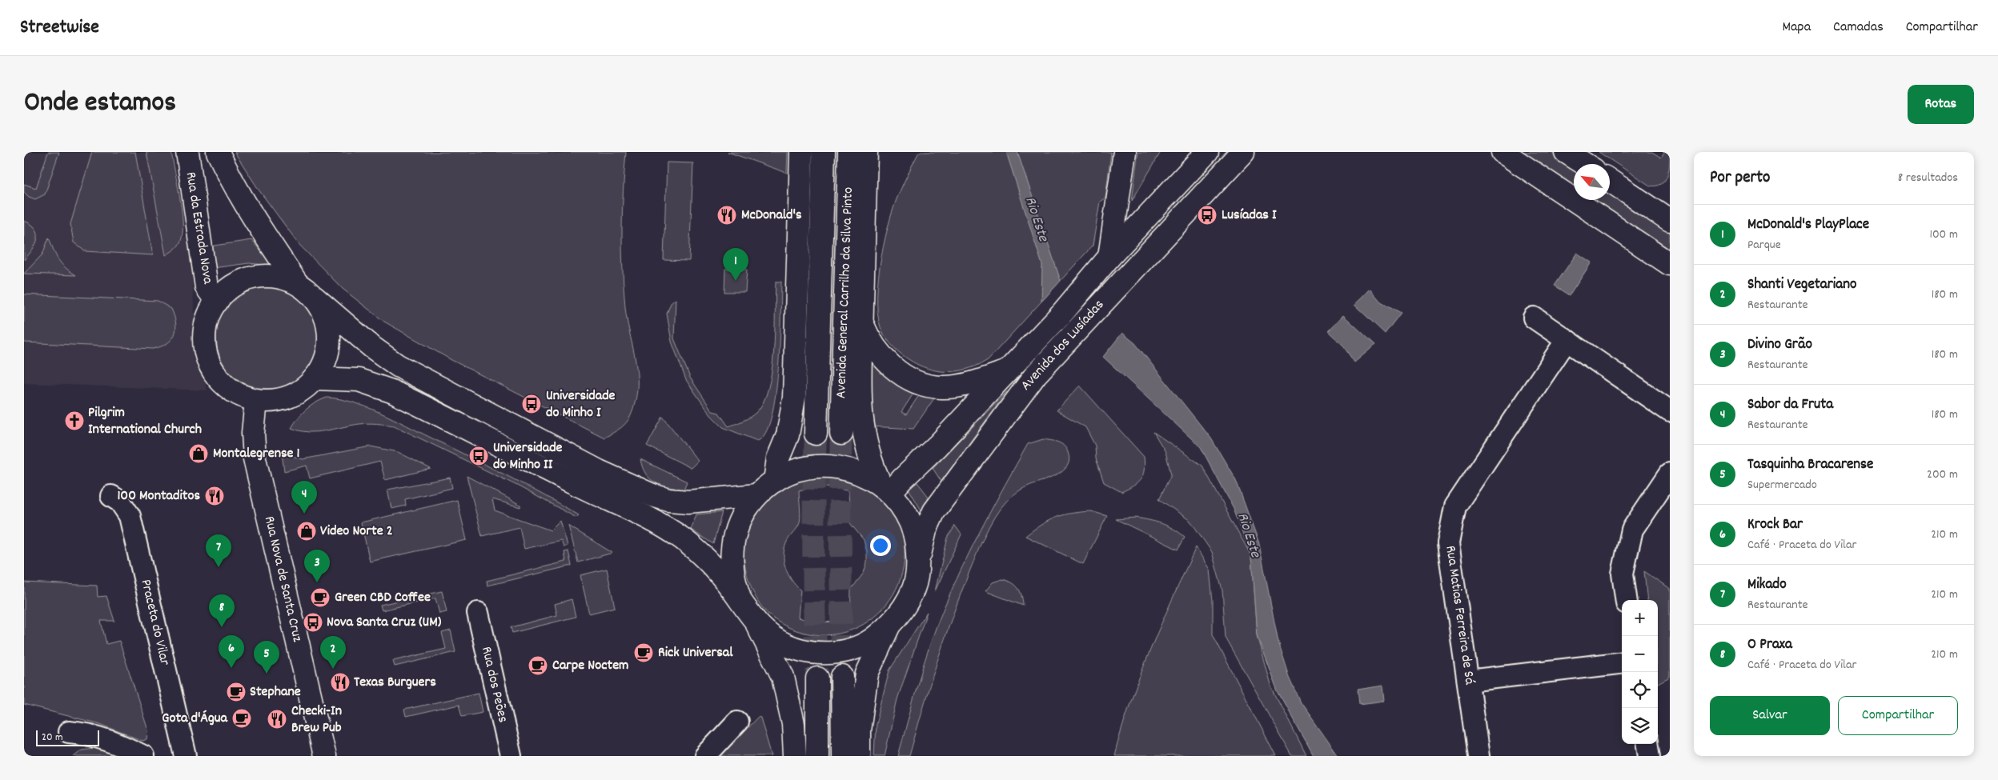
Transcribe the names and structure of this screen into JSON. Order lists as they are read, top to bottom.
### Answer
{
  "streets": {
    "main road": [
      "Rua da Estrada Nova",
      "Avenida General Carrilho da Silva Pinto",
      "Avenida dos Lusíadas",
      "Rua Nova de Santa Cruz"
    ],
    "street": ["Rua Matias Ferreira de Sá", "Praceta do Vilar", "Rua dos Peões"]
  },
  "crossings": [
    ["Rua da Estrada Nova", "Rua Nova de Santa Cruz"]
  ],
  "water": ["Rio Este"],
  "places": {
    "restaurant": [
      "McDonald's",
      "100 Montaditos",
      "Texas Burguers",
      "Checki-In Brew Pub"
    ],
    "bus stop": [
      "Lusíadas I",
      "Universidade do Minho I",
      "Universidade do Minho II",
      "Nova Santa Cruz (UM)"
    ],
    "church": ["Pilgrim International Church"],
    "shop": ["Montalegrense 1", "Video Norte 2"],
    "cafe": [
      "Green CBD Coffee",
      "Rick Universal",
      "Carpe Noctem",
      "Stephane",
      "Gota d'Água"
    ]
  },
  "scale_bar": "20 m",
  "north": "top left",
  "page": {
    "header": "Streetwise",
    "nav": ["Mapa", "Camadas", "Compartilhar"],
    "title": "Onde estamos",
    "buttons": [
      "Rotas",
      ["Salvar", "Compartilhar"]
    ],
    "heading": ["Por perto", "8 resultados"],
    "list": [
      {
        "mark": "1",
        "name": "McDonald's PlayPlace",
        "note": "Parque",
        "value": "100 m"
      },
      {
        "mark": "2",
        "name": "Shanti Vegetariano",
        "note": "Restaurante",
        "value": "180 m"
      },
      {
        "mark": "3",
        "name": "Divino Grão",
        "note": "Restaurante",
        "value": "180 m"
      },
      {
        "mark": "4",
        "name": "Sabor da Fruta",
        "note": "Restaurante",
        "value": "180 m"
      },
      {
        "mark": "5",
        "name": "Tasquinha Bracarense",
        "note": "Supermercado",
        "value": "200 m"
      },
      {
        "mark": "6",
        "name": "Krock Bar",
        "note": "Café · Praceta do Vilar",
        "value": "210 m"
      },
      {
        "mark": "7",
        "name": "Mikado",
        "note": "Restaurante",
        "value": "210 m"
      },
      {
        "mark": "8",
        "name": "O Praxa",
        "note": "Café · Praceta do Vilar",
        "value": "210 m"
      }
    ],
    "pins": [
      "1",
      "4",
      "7",
      "3",
      "8",
      "6",
      "2",
      "5"
    ],
    "map_buttons": ["+", "−"],
    "scale": "20 m"
  }
}
